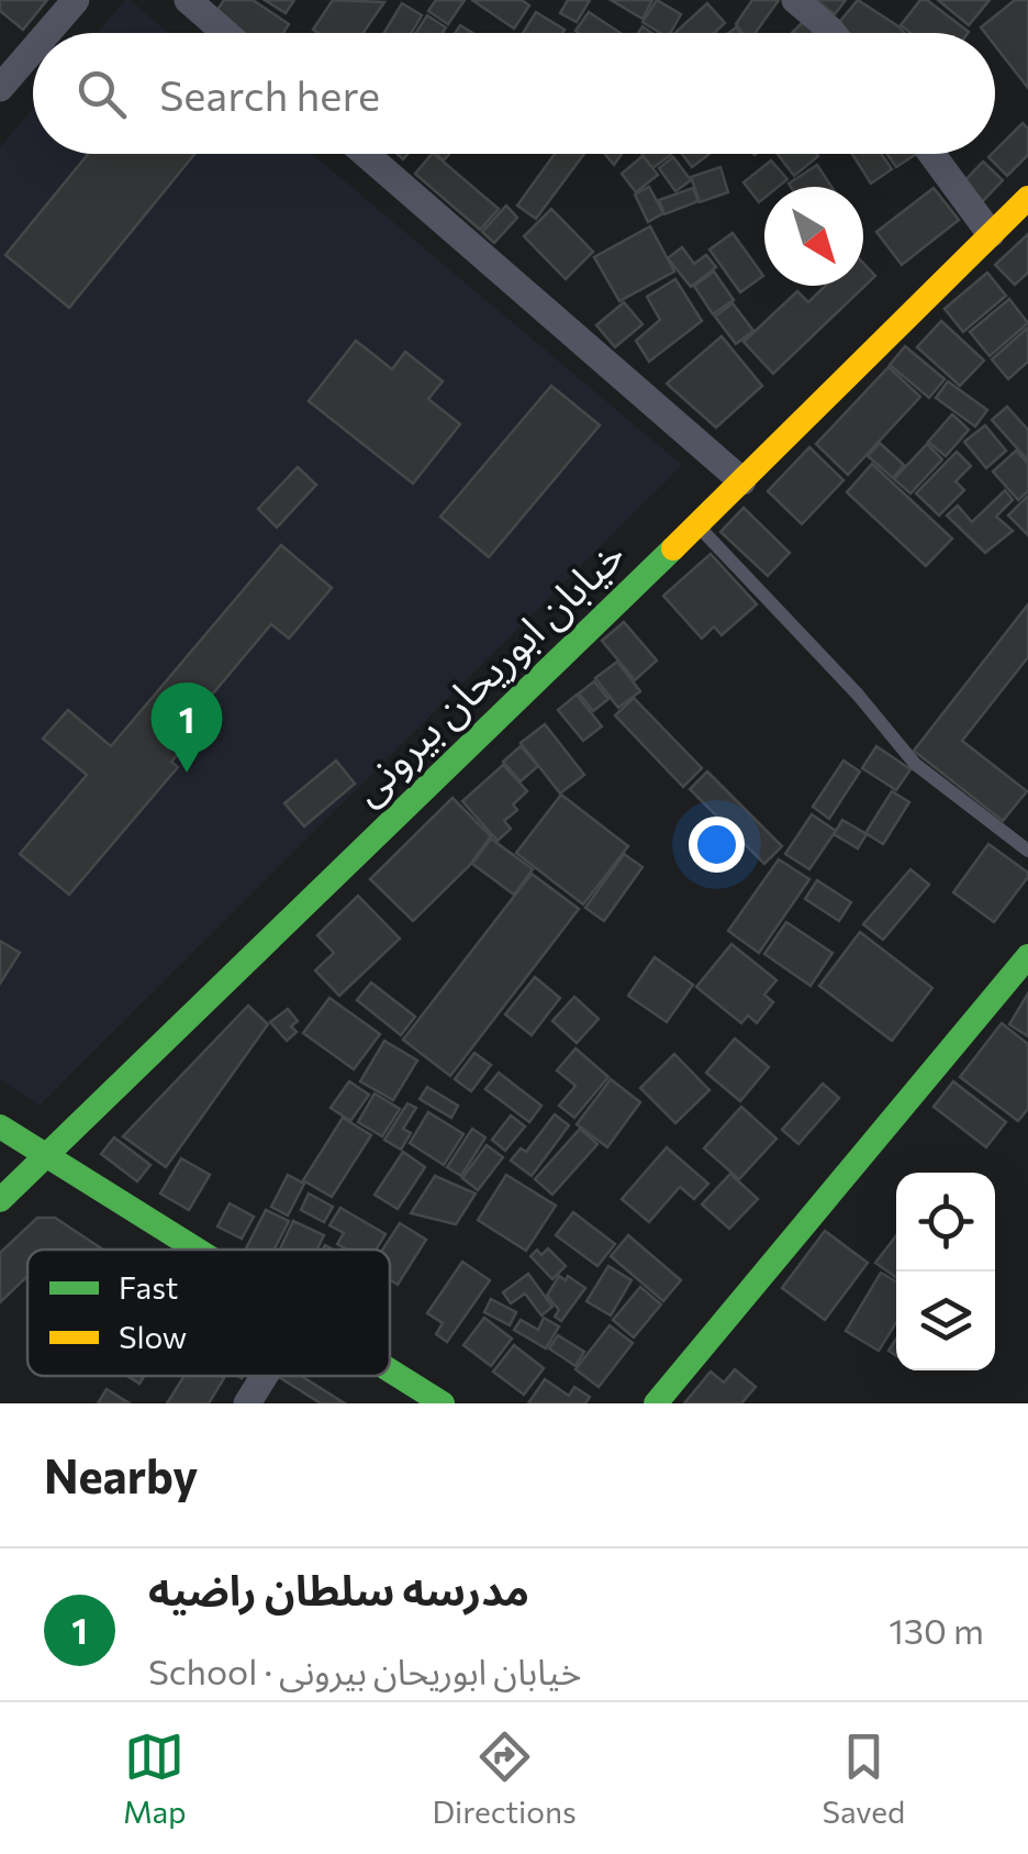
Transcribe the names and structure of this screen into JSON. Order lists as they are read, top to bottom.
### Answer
{
  "streets": {
    "street": ["خیابان ابوریحان بیرونی"]
  },
  "legend": ["Fast", "Slow"],
  "north": "bottom right",
  "page": {
    "search": "Search here",
    "pins": "1",
    "heading": "Nearby",
    "list": [
      {
        "mark": "1",
        "name": "مدرسه سلطان راضیه",
        "note": "School · خیابان ابوریحان بیرونی",
        "value": "130 m"
      }
    ],
    "nav": ["Map", "Directions", "Saved"]
  }
}
